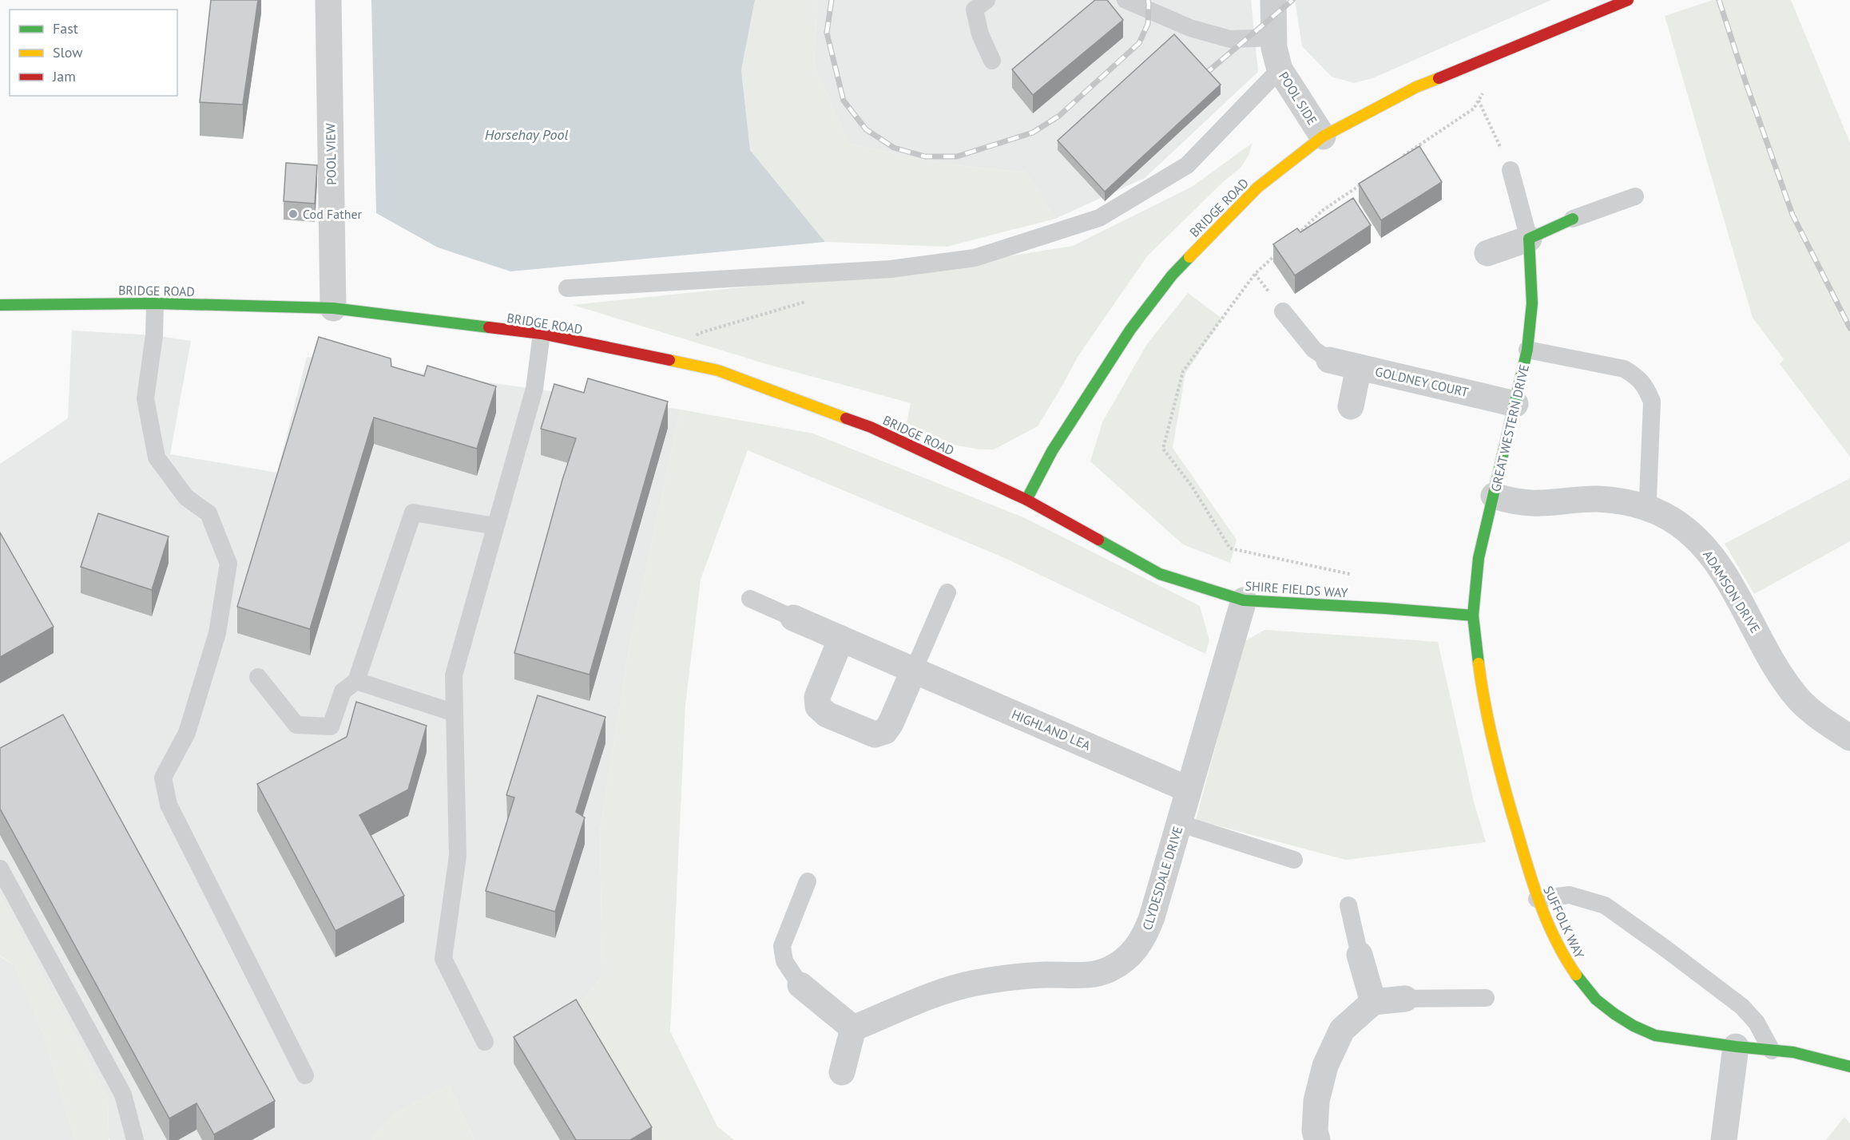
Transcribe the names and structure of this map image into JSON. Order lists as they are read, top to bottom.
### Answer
{
  "streets": {
    "street": [
      "POOL SIDE",
      "POOL VIEW",
      "BRIDGE ROAD",
      "GOLDNEY COURT",
      "GREAT WESTERN DRIVE",
      "SHIRE FIELDS WAY",
      "ADAMSON DRIVE",
      "HIGHLAND LEA",
      "CLYDESDALE DRIVE",
      "SUFFOLK WAY"
    ]
  },
  "crossings": [
    ["POOL SIDE", "BRIDGE ROAD"],
    ["POOL VIEW", "BRIDGE ROAD"],
    ["BRIDGE ROAD", "SHIRE FIELDS WAY"],
    ["GOLDNEY COURT", "GREAT WESTERN DRIVE"],
    ["GREAT WESTERN DRIVE", "SHIRE FIELDS WAY"],
    ["GREAT WESTERN DRIVE", "ADAMSON DRIVE"],
    ["GREAT WESTERN DRIVE", "SUFFOLK WAY"],
    ["SHIRE FIELDS WAY", "CLYDESDALE DRIVE"],
    ["SHIRE FIELDS WAY", "SUFFOLK WAY"],
    ["HIGHLAND LEA", "CLYDESDALE DRIVE"]
  ],
  "water": ["Horsehay Pool"],
  "places": ["Cod Father"],
  "legend": ["Fast", "Slow", "Jam"]
}
